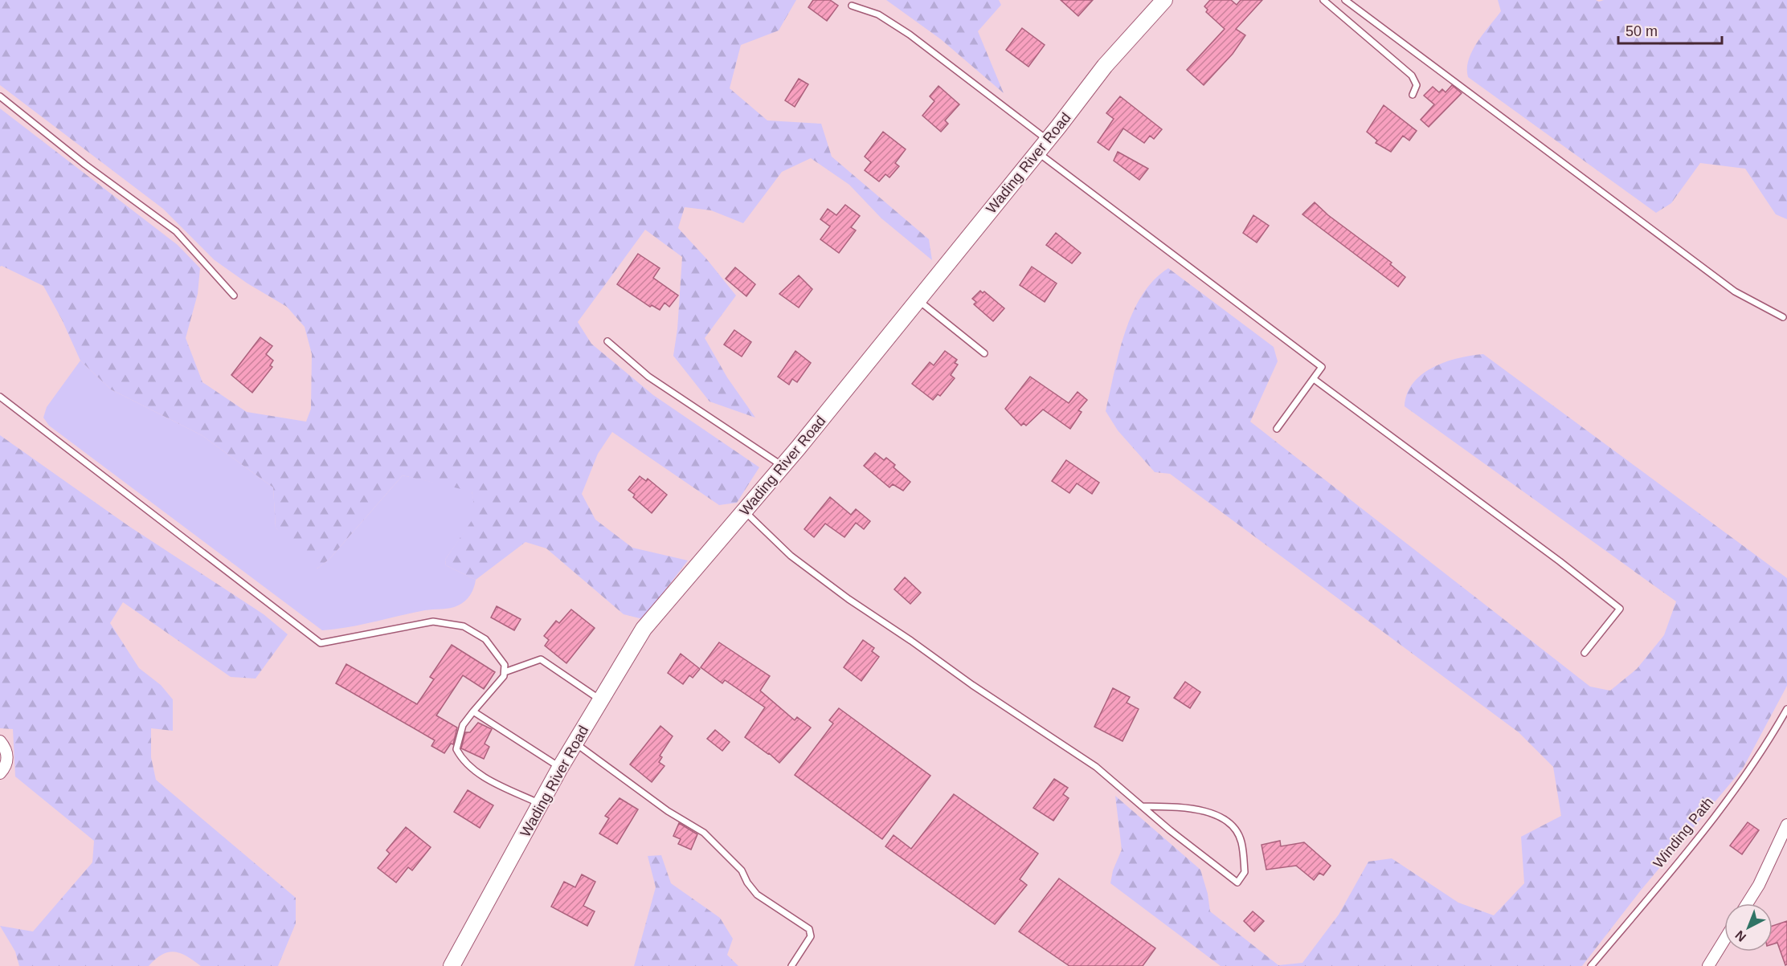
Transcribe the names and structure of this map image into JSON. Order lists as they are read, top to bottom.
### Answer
{
  "streets": {
    "main road": ["Wading River Road"],
    "lane": ["Winding Path"]
  },
  "scale_bar": "50 m",
  "north": "bottom left"
}
